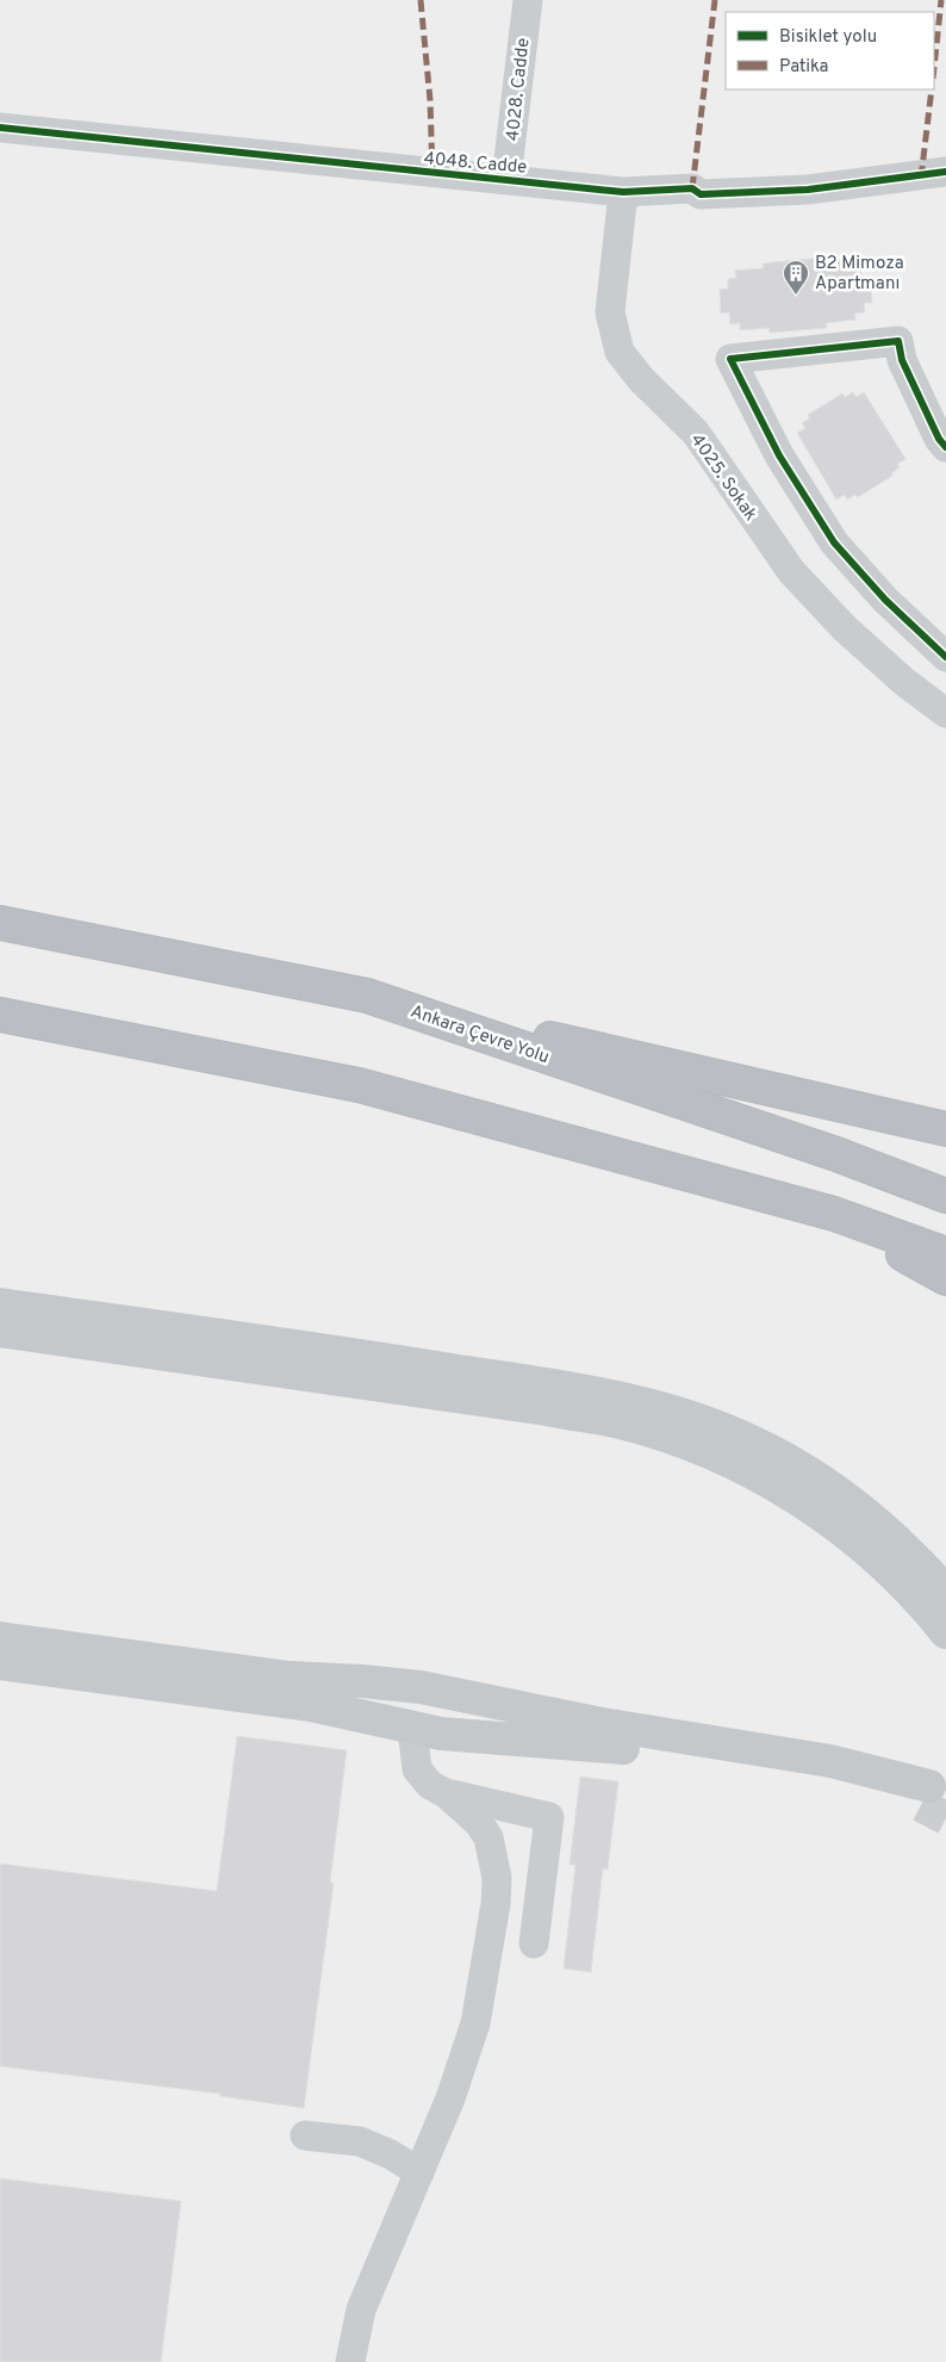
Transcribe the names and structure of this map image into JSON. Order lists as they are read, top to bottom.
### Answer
{
  "streets": {
    "highway": ["Ankara Çevre Yolu"],
    "street": ["4028. Cadde", "4048. Cadde", "4025. Sokak"]
  },
  "crossings": [
    ["4028. Cadde", "4048. Cadde"],
    ["4048. Cadde", "4025. Sokak"]
  ],
  "places": {
    "building": ["B2 Mimoza Apartmanı"]
  },
  "legend": ["Bisiklet yolu", "Patika"]
}
